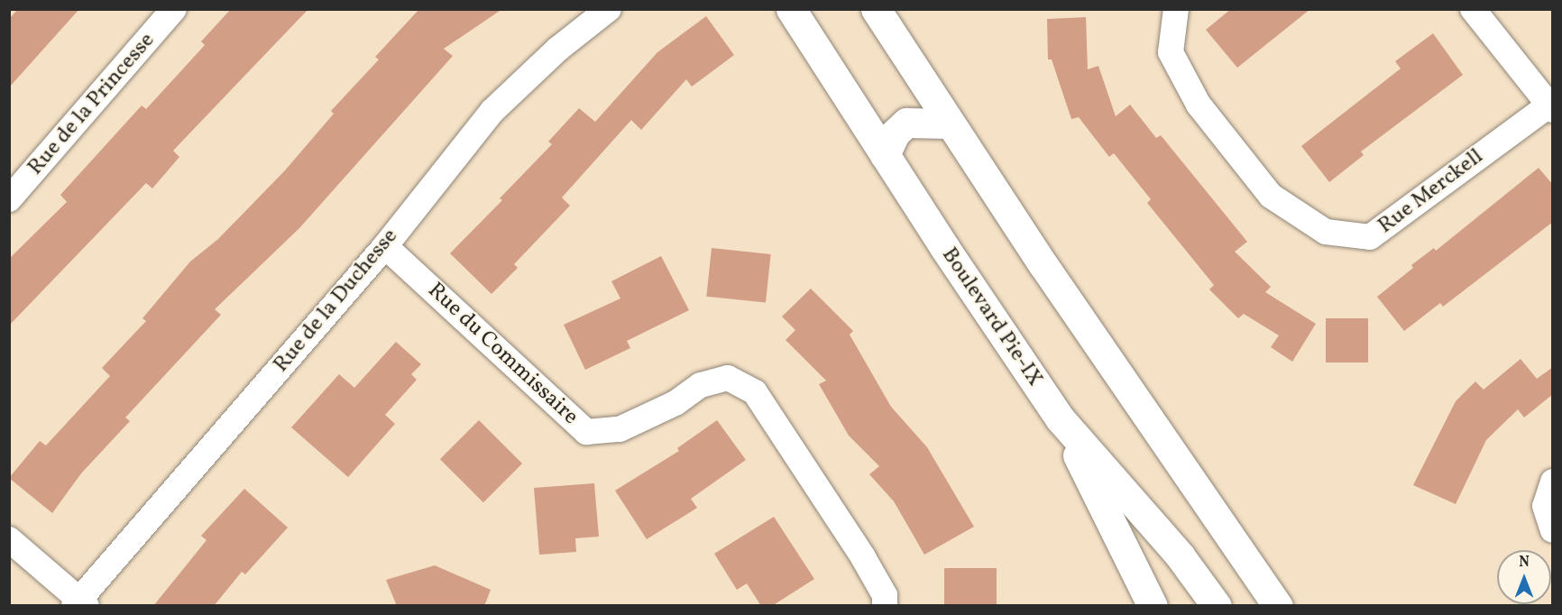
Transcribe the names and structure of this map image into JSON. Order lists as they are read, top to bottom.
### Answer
{
  "streets": {
    "highway": ["Boulevard Pie-IX"],
    "street": [
      "Rue de la Princesse",
      "Rue Merckell",
      "Rue de la Duchesse",
      "Rue du Commissaire"
    ]
  },
  "crossings": [
    ["Rue de la Duchesse", "Rue du Commissaire"]
  ],
  "north": "top"
}
